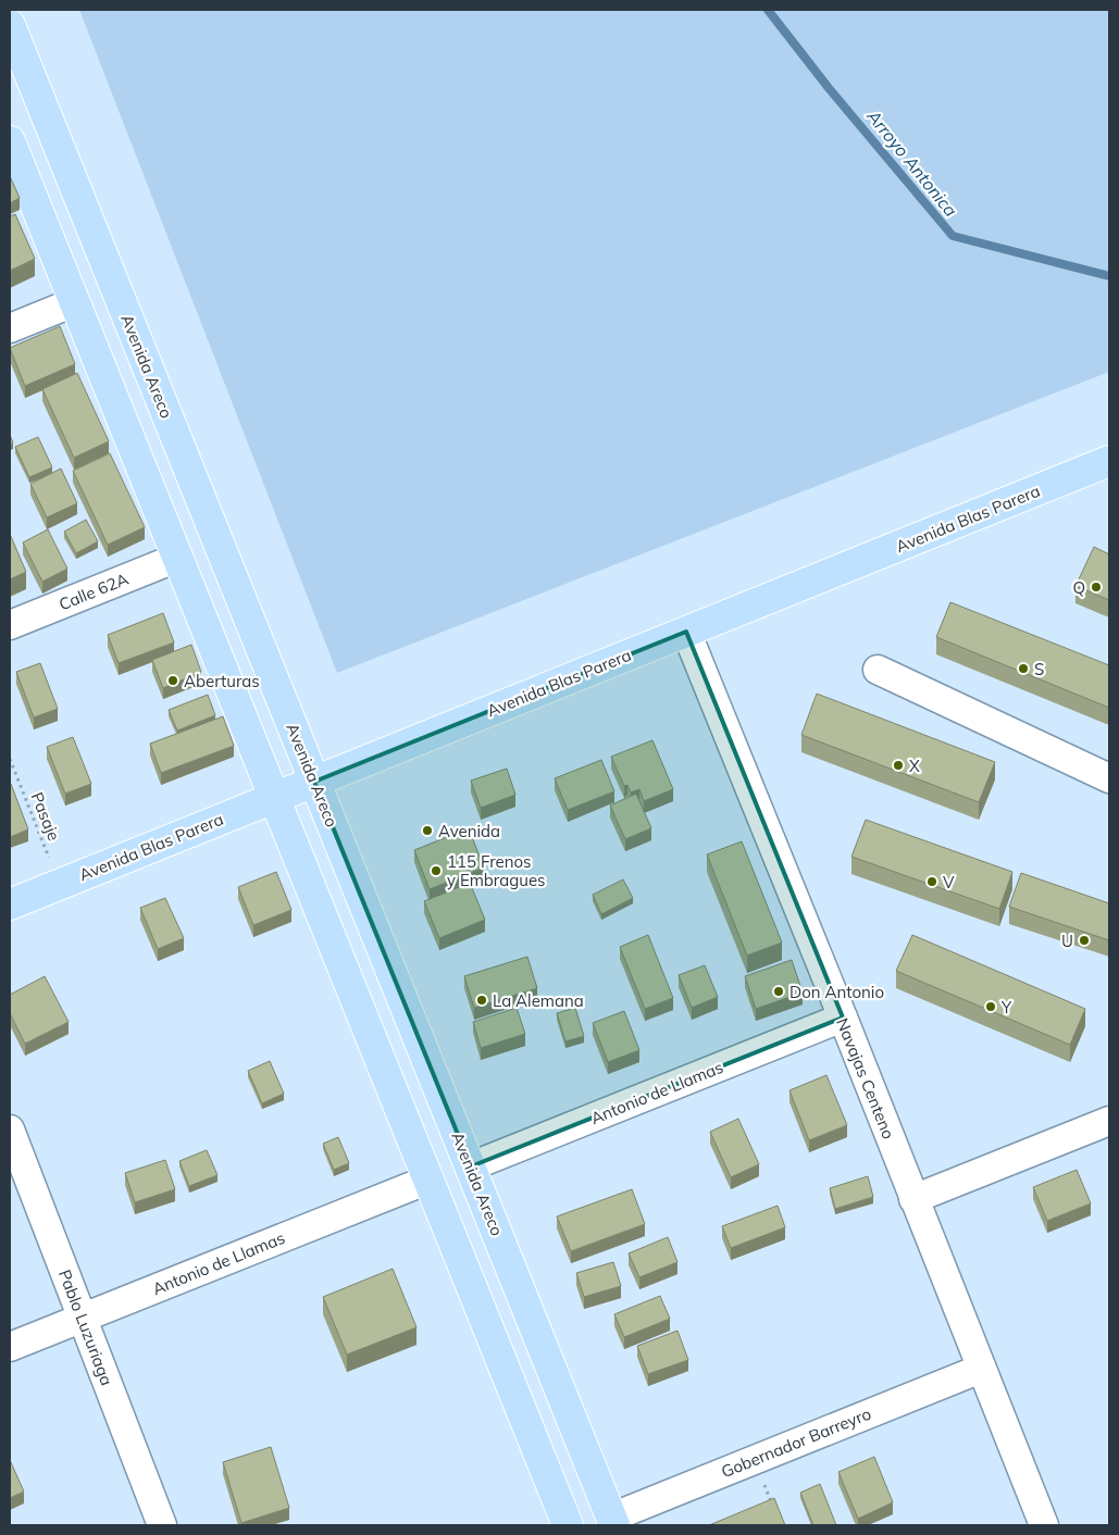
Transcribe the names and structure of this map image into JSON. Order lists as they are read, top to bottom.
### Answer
{
  "streets": {
    "main road": ["Avenida Areco", "Avenida Blas Parera"],
    "street": [
      "Calle 62A",
      "Navajas Centeno",
      "Antonio de Llamas",
      "Pablo Luzuriaga",
      "Gobernador Barreyro"
    ],
    "path": ["Pasaje"]
  },
  "crossings": [
    ["Avenida Areco", "Avenida Blas Parera"],
    ["Avenida Areco", "Antonio de Llamas"],
    ["Avenida Areco", "Gobernador Barreyro"],
    ["Avenida Blas Parera", "Pasaje"],
    ["Avenida Blas Parera", "Navajas Centeno"],
    ["Navajas Centeno", "Antonio de Llamas"],
    ["Navajas Centeno", "Gobernador Barreyro"],
    ["Antonio de Llamas", "Pablo Luzuriaga"]
  ],
  "water": ["Arroyo Antonica"],
  "places": [
    "Q",
    "S",
    "Aberturas",
    "X",
    "Avenida",
    "115 Frenos y Embragues",
    "V",
    "U",
    "Don Antonio",
    "La Alemana",
    "Y"
  ]
}
